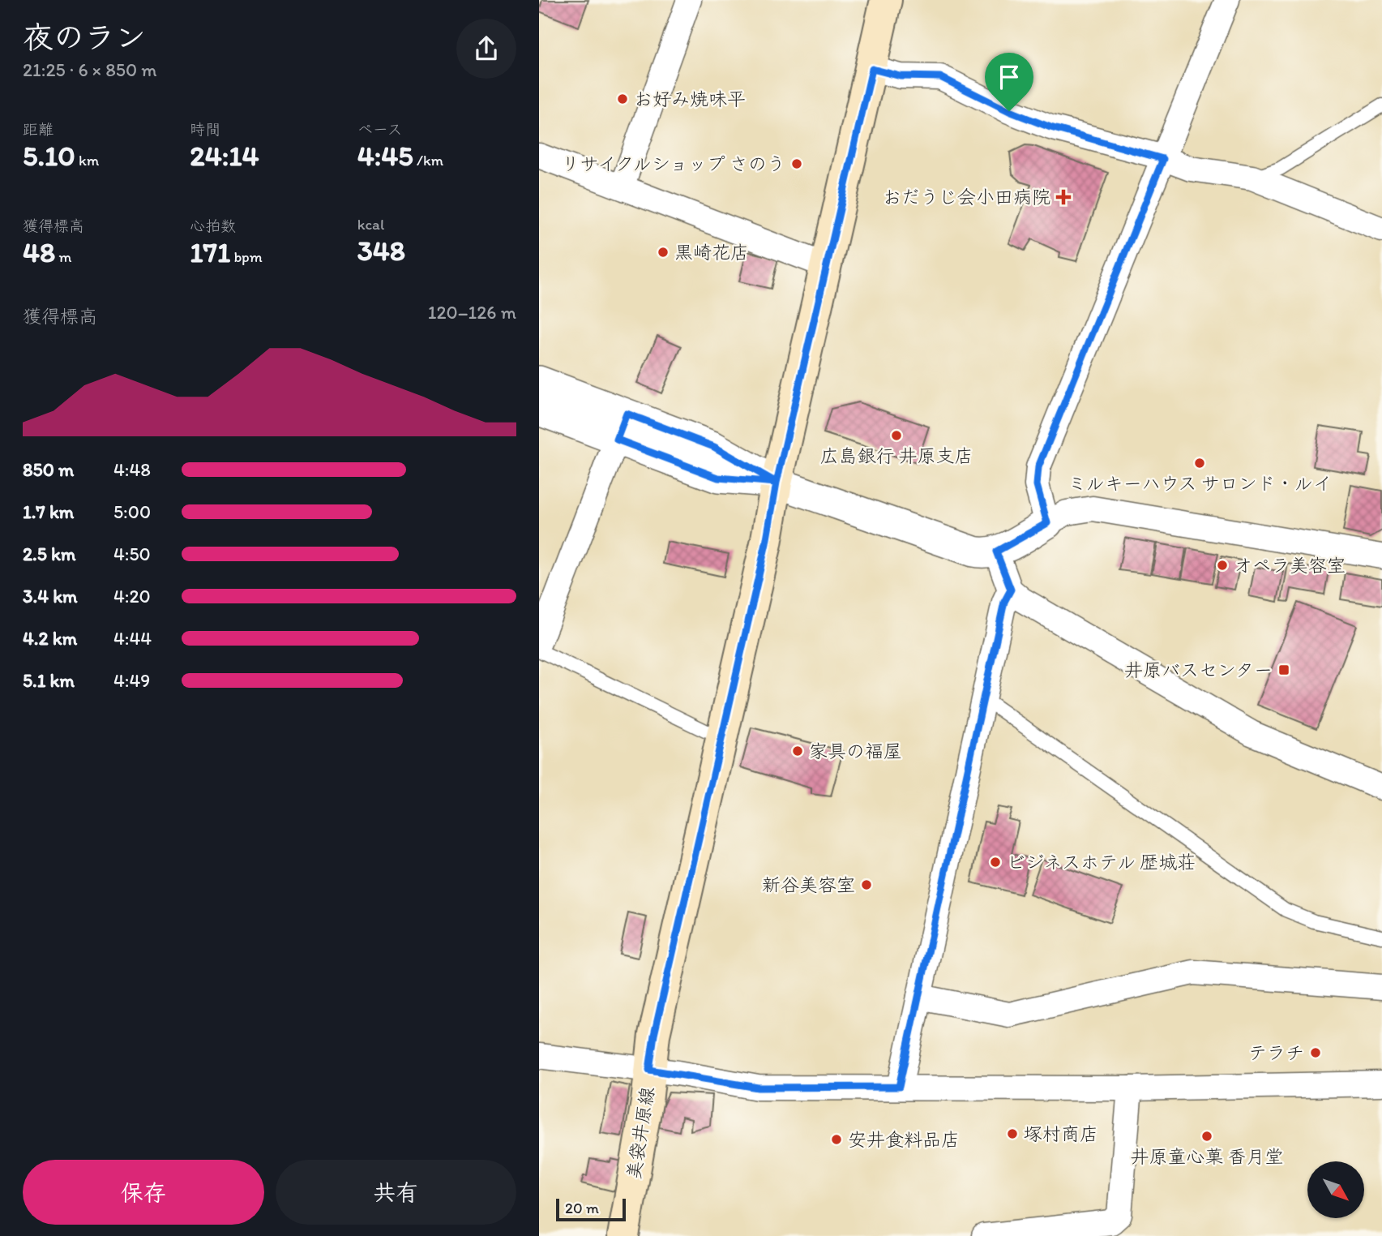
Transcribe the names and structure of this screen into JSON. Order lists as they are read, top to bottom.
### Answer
{
  "streets": {
    "main road": ["美袋井原線"]
  },
  "places": {
    "other": [
      "お好み焼味平",
      "リサイクルショップ さのう",
      "黒崎花店",
      "広島銀行 井原支店",
      "ミルキーハウス サロンド・ルイ",
      "オペラ美容室",
      "家具の福屋",
      "ビジネスホテル 歴城荘",
      "新谷美容室",
      "テラチ",
      "塚村商店",
      "井原童心菓 香月堂",
      "安井食料品店"
    ],
    "health": ["おだうじ会小田病院"],
    "transit": ["井原バスセンター"]
  },
  "scale_bar": "20 m",
  "north": "bottom right",
  "page": {
    "heading": ["夜のラン", "21:25 · 6 × 850 m"],
    "stats": [
      ["距離", "5.10 km"],
      ["時間", "24:14"],
      ["ペース", "4:45 /km"],
      ["獲得標高", "48 m"],
      ["心拍数", "171 bpm"],
      ["kcal", "348"]
    ],
    "chart": ["獲得標高", "120–126 m"],
    "list": [
      {
        "name": "850 m",
        "note": "4:48"
      },
      {
        "name": "1.7 km",
        "note": "5:00"
      },
      {
        "name": "2.5 km",
        "note": "4:50"
      },
      {
        "name": "3.4 km",
        "note": "4:20"
      },
      {
        "name": "4.2 km",
        "note": "4:44"
      },
      {
        "name": "5.1 km",
        "note": "4:49"
      }
    ],
    "buttons": ["保存", "共有"],
    "scale": "20 m"
  }
}
